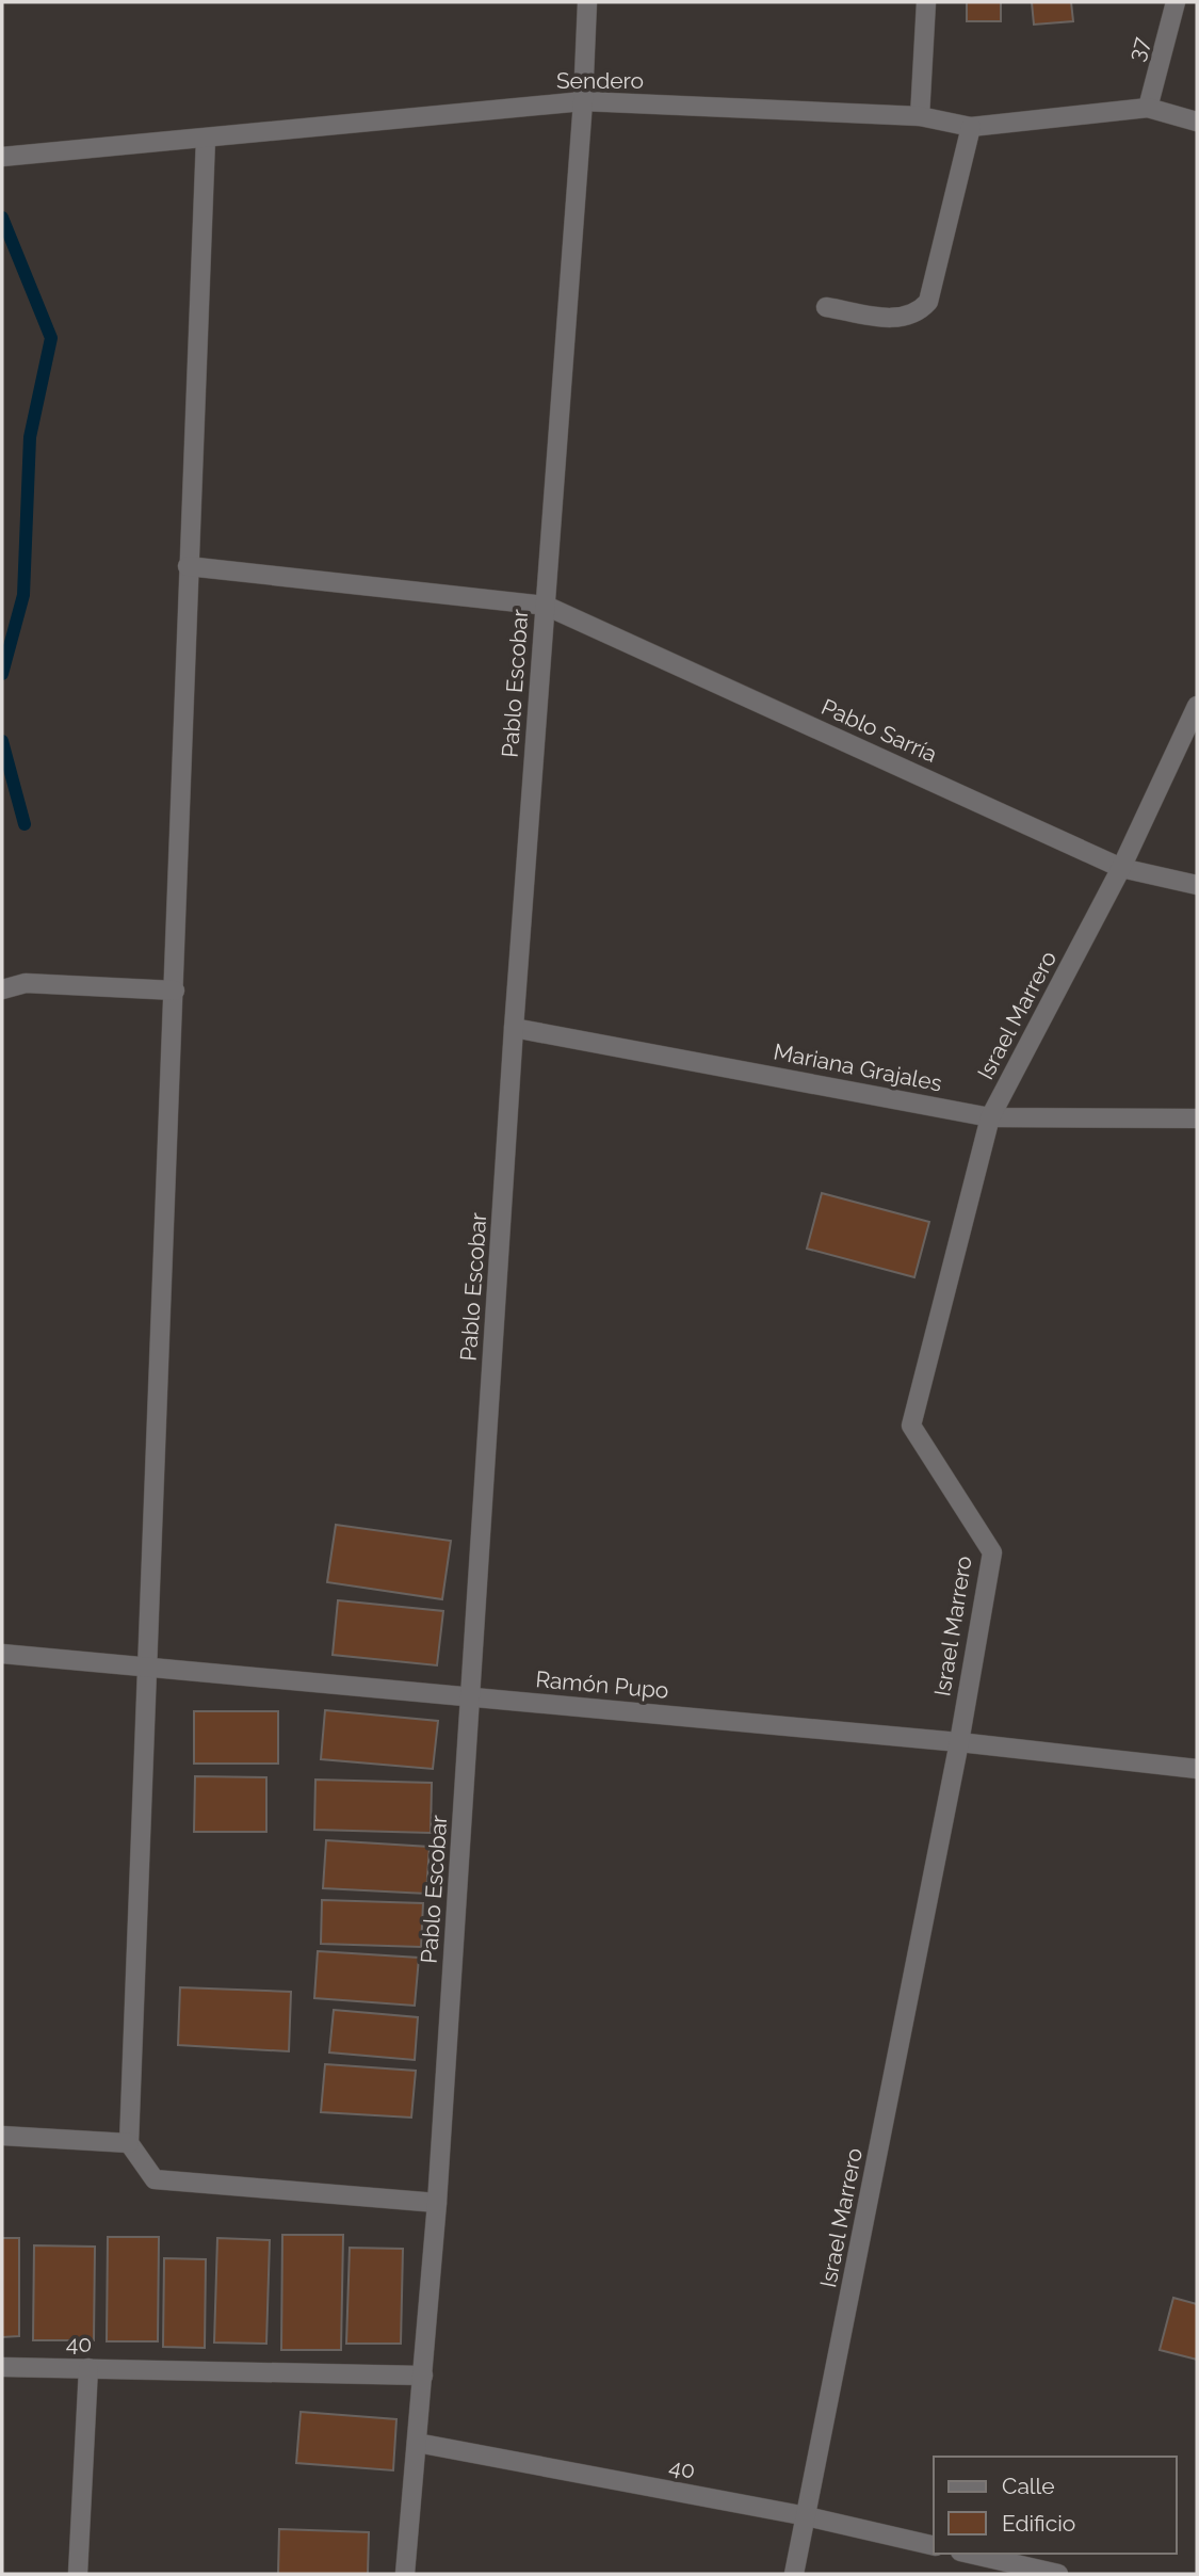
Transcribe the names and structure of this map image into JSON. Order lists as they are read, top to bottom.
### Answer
{
  "streets": {
    "street": [
      "37",
      "Sendero",
      "Pablo Escobar",
      "Pablo Sarría",
      "Israel Marrero",
      "Mariana Grajales",
      "Ramón Pupo",
      "40"
    ]
  },
  "crossings": [
    ["37", "Sendero"],
    ["Sendero", "Pablo Escobar"],
    ["Pablo Escobar", "Pablo Sarría"],
    ["Pablo Escobar", "Mariana Grajales"],
    ["Pablo Escobar", "Ramón Pupo"],
    ["Pablo Escobar", "40"],
    ["Pablo Sarría", "Israel Marrero"],
    ["Israel Marrero", "Mariana Grajales"],
    ["Israel Marrero", "Ramón Pupo"],
    ["Israel Marrero", "40"]
  ],
  "legend": ["Calle", "Edificio"]
}
